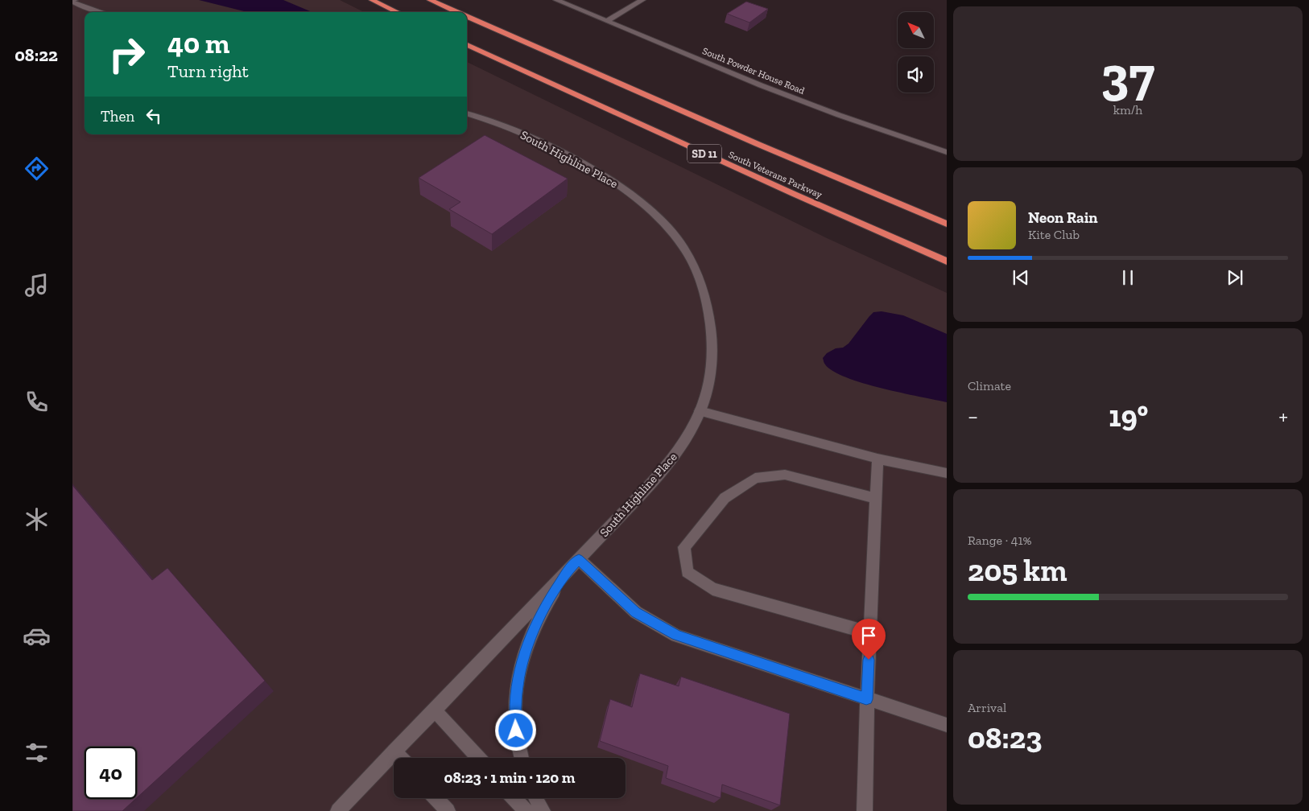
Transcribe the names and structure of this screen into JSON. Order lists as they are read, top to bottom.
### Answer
{
  "streets": {
    "highway": ["SD 11", "South Veterans Parkway"],
    "street": ["South Powder House Road", "South Highline Place"]
  },
  "north": "top left",
  "page": {
    "tabs": "08:22",
    "tile": [
      ["37", "km/h"],
      "Climate",
      ["Range · 41%", "205 km"],
      ["Arrival", "08:23"]
    ],
    "turn": ["40 m", "Turn right"],
    "then": "Then",
    "song": ["Neon Rain", "Kite Club"],
    "heat": ["−", "19°", "+"],
    "limit": "40",
    "trip": "08:23 · 1 min · 120 m"
  }
}
